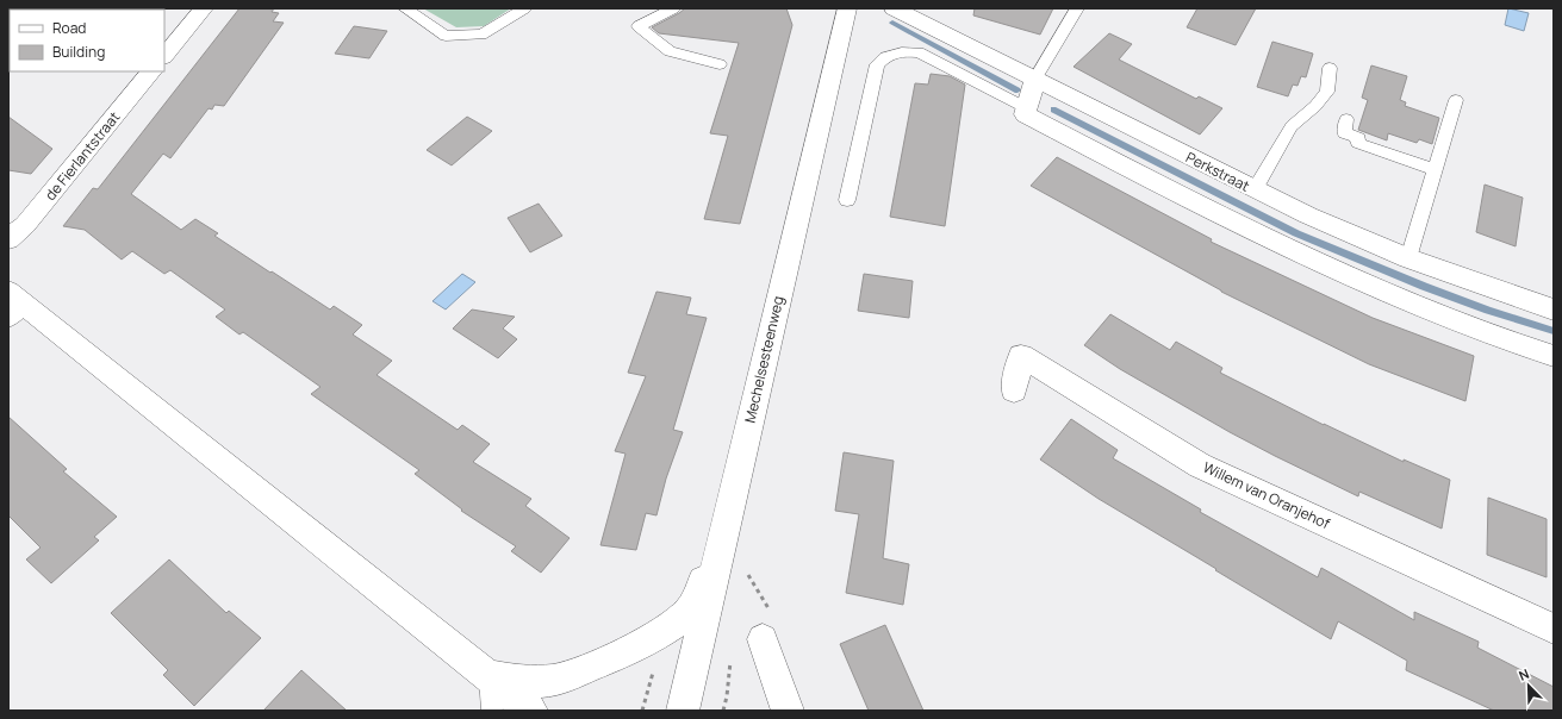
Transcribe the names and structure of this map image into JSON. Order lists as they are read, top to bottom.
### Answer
{
  "streets": {
    "street": [
      "de Fierlantstraat",
      "Perkstraat",
      "Mechelsesteenweg",
      "Willem van Oranjehof"
    ]
  },
  "legend": ["Road", "Building"],
  "north": "top left"
}
